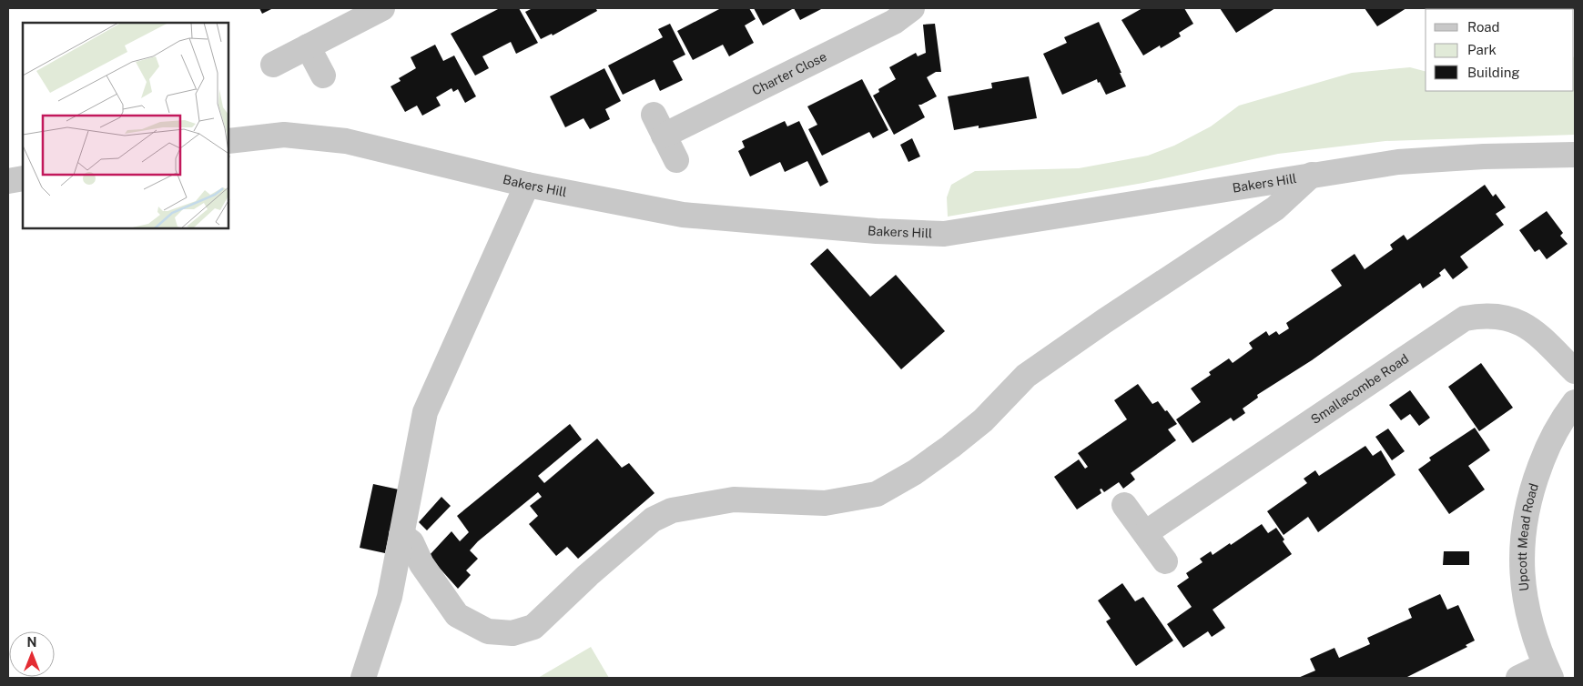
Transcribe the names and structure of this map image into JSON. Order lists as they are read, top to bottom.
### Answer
{
  "streets": {
    "street": [
      "Charter Close",
      "Bakers Hill",
      "Smallacombe Road",
      "Upcott Mead Road"
    ]
  },
  "legend": ["Road", "Park", "Building"],
  "north": "top"
}
